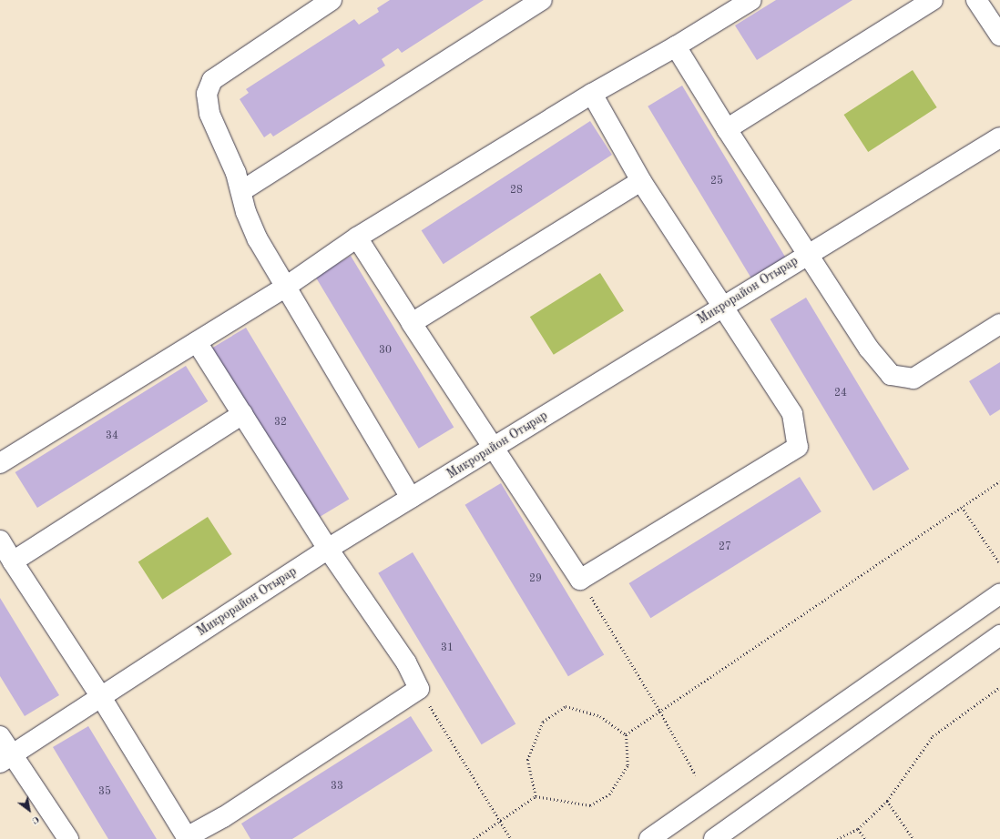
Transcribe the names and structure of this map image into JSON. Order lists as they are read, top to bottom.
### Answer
{
  "streets": {
    "street": ["Микрорайон Отырар"]
  },
  "house_numbers": [
    "25",
    "28",
    "30",
    "24",
    "32",
    "34",
    "27",
    "29",
    "31",
    "33",
    "35"
  ],
  "north": "bottom right"
}
